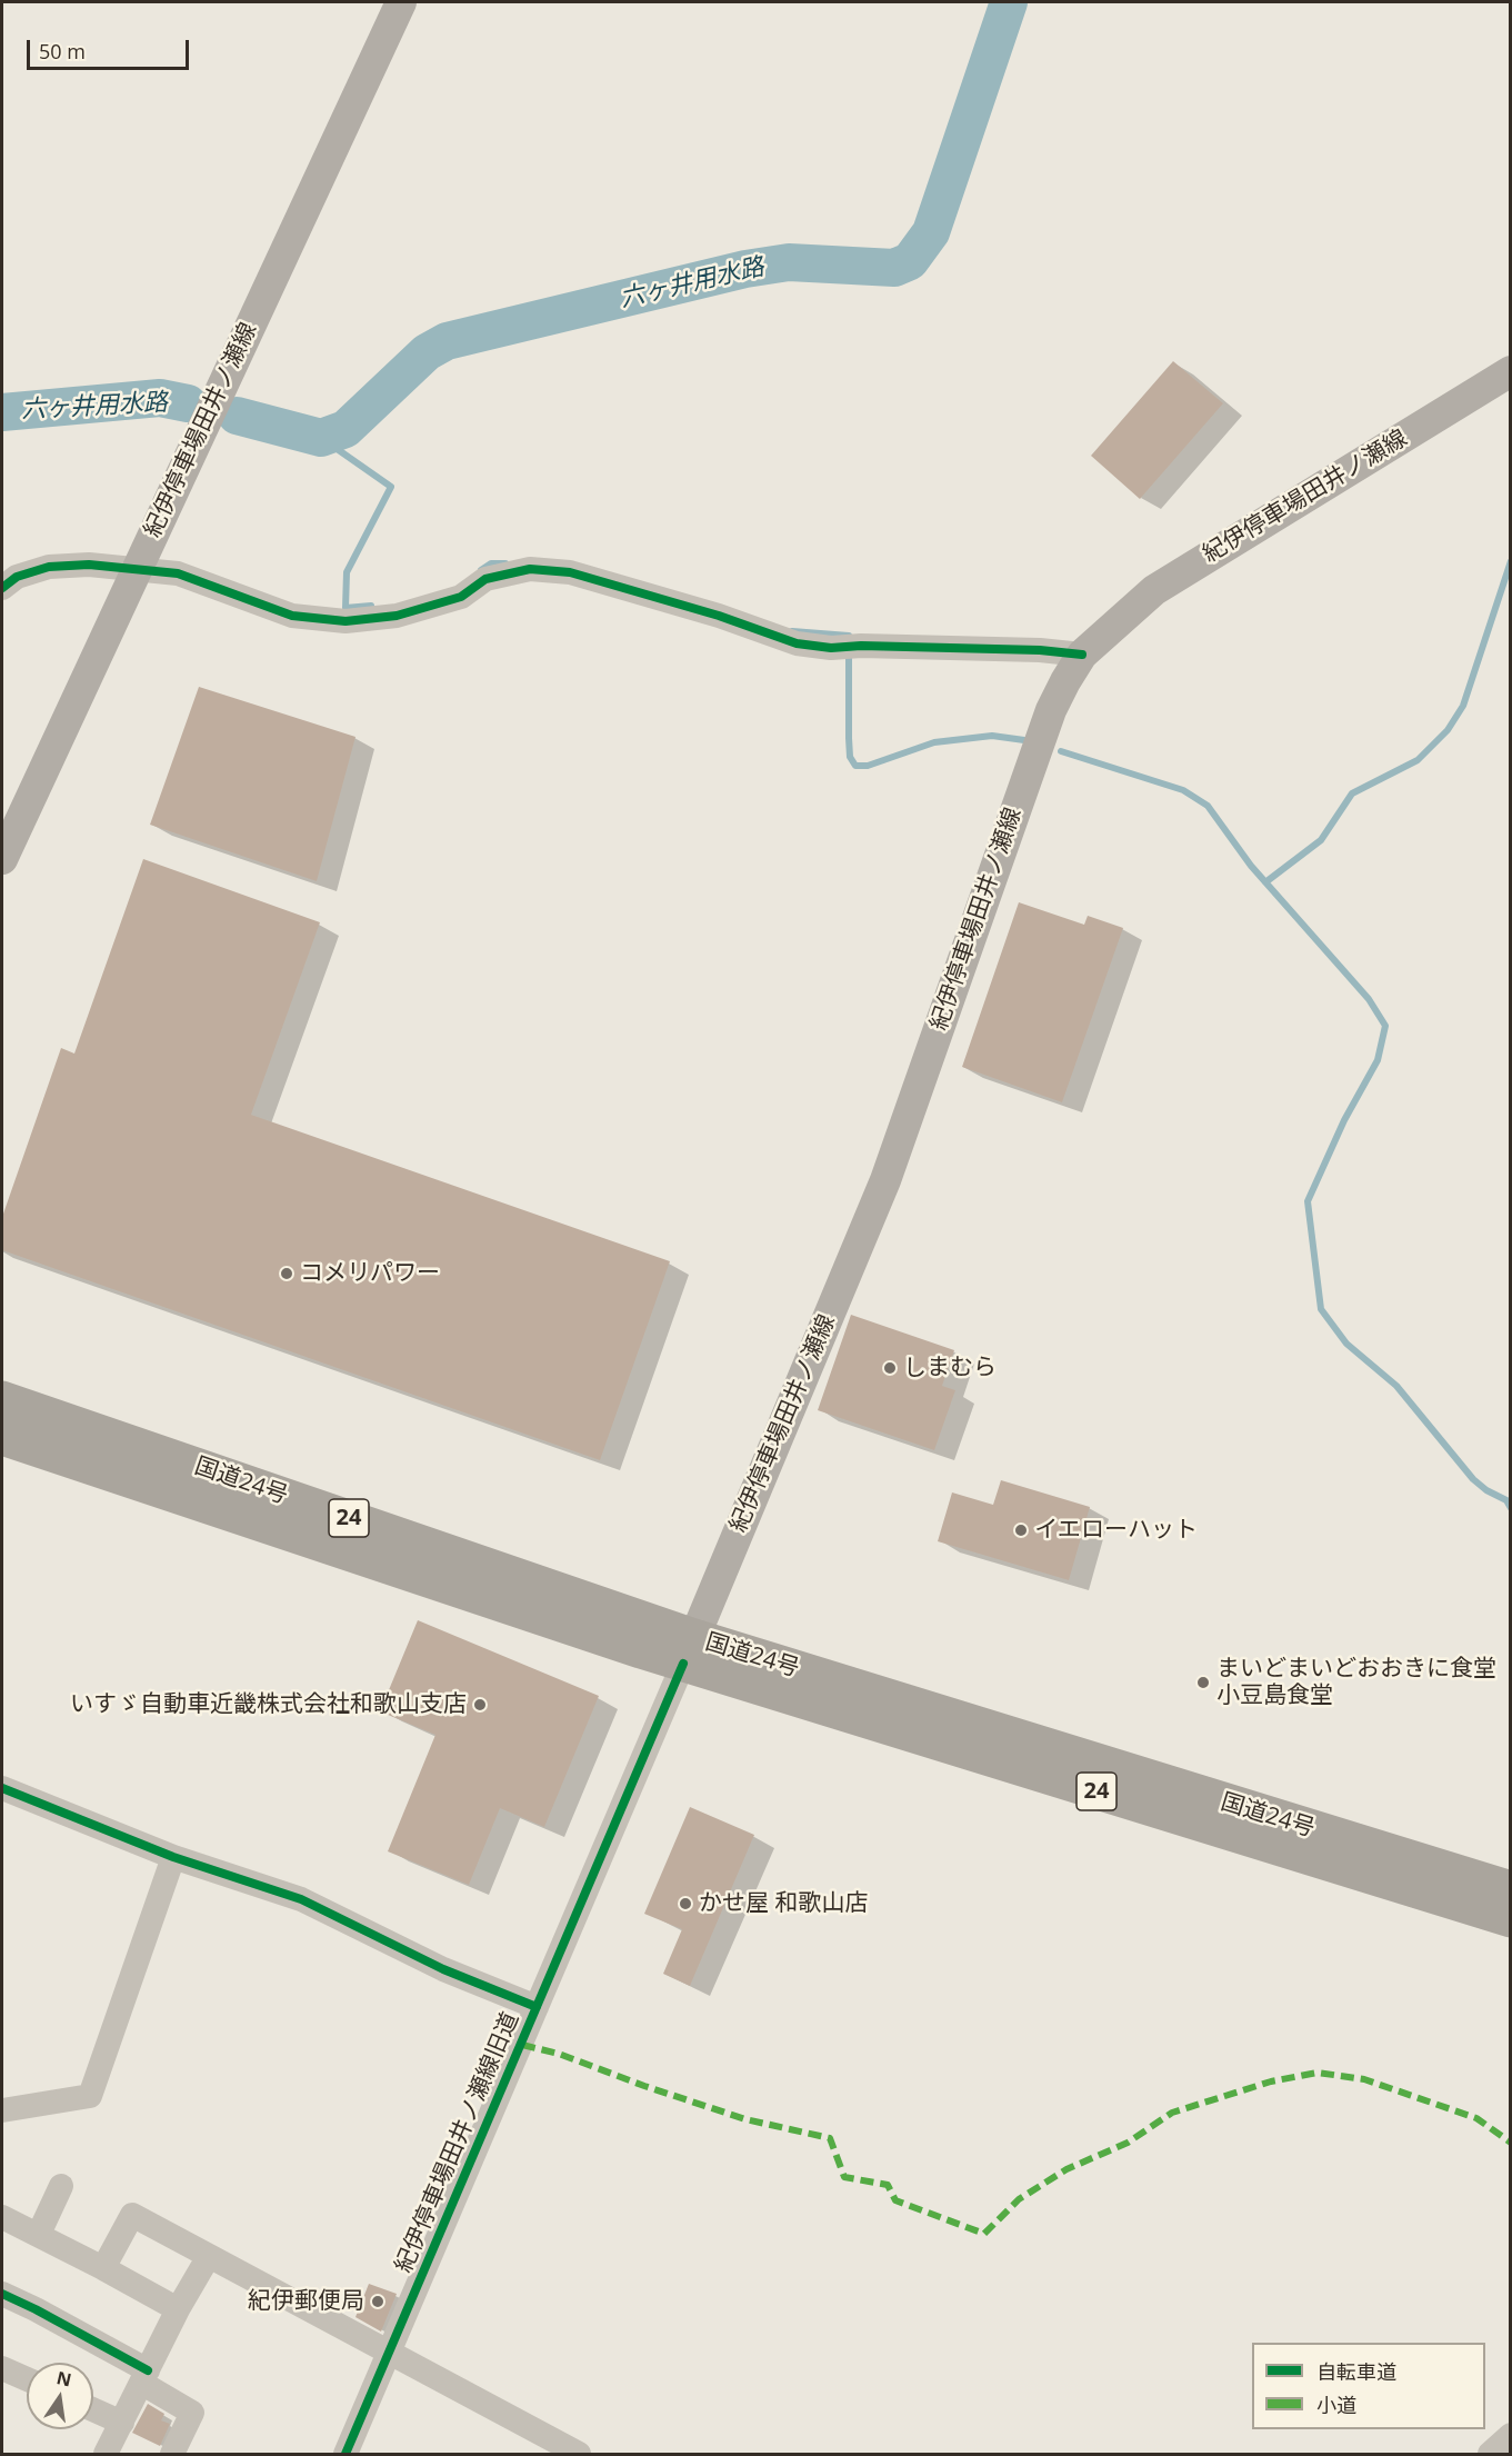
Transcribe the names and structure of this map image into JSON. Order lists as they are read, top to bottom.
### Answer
{
  "streets": {
    "highway": ["国道24号", "24"],
    "main road": ["紀伊停車場田井ノ瀬線"],
    "street": ["紀伊停車場田井ノ瀬線旧道"]
  },
  "crossings": [
    ["紀伊停車場田井ノ瀬線", "国道24号"],
    ["紀伊停車場田井ノ瀬線", "紀伊停車場田井ノ瀬線旧道"],
    ["国道24号", "紀伊停車場田井ノ瀬線旧道"]
  ],
  "water": ["六ヶ井用水路"],
  "places": [
    "コメリパワー",
    "しまむら",
    "イエローハット",
    "まいどまいどおおきに食堂 小豆島食堂",
    "いすゞ自動車近畿株式会社和歌山支店",
    "かせ屋 和歌山店",
    "紀伊郵便局"
  ],
  "legend": ["自転車道", "小道"],
  "scale_bar": "50 m",
  "north": "top"
}
